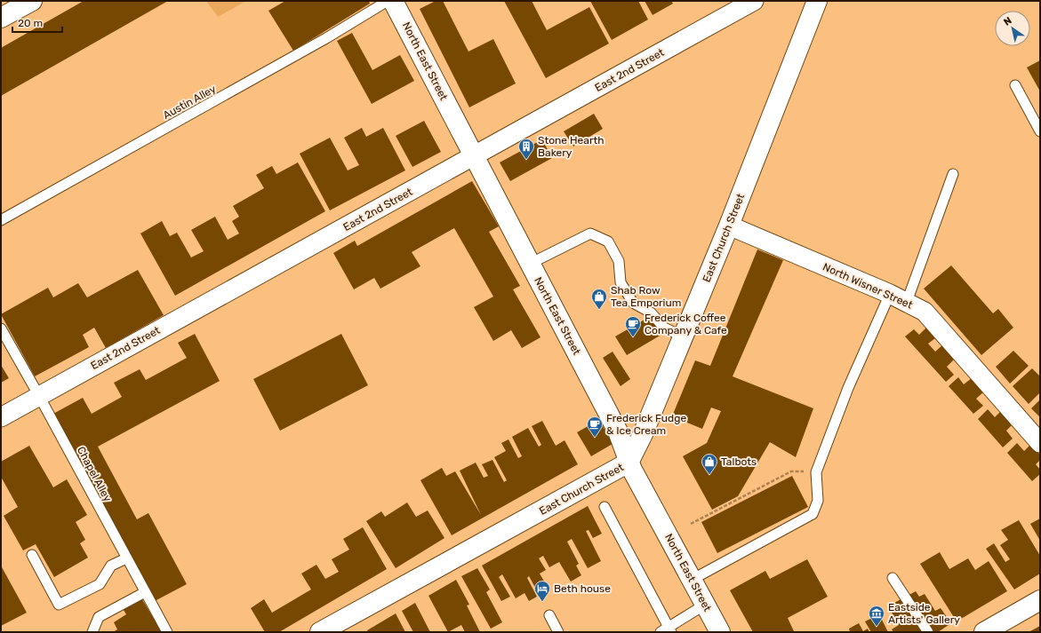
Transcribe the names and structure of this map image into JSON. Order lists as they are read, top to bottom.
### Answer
{
  "streets": {
    "main road": ["North East Street", "East Church Street"],
    "street": ["East 2nd Street", "North Wisner Street"],
    "lane": ["Austin Alley", "Chapel Alley"]
  },
  "crossings": [
    ["North East Street", "East 2nd Street"],
    ["North East Street", "East Church Street"],
    ["East 2nd Street", "Chapel Alley"],
    ["East Church Street", "North Wisner Street"]
  ],
  "places": {
    "building": ["Stone Hearth Bakery"],
    "shop": ["Shab Row Tea Emporium", "Talbots"],
    "cafe": ["Frederick Coffee Company & Cafe", "Frederick Fudge & Ice Cream"],
    "hotel": ["Beth house"],
    "museum": ["Eastside Artists' Gallery"]
  },
  "scale_bar": "20 m",
  "north": "top left"
}
